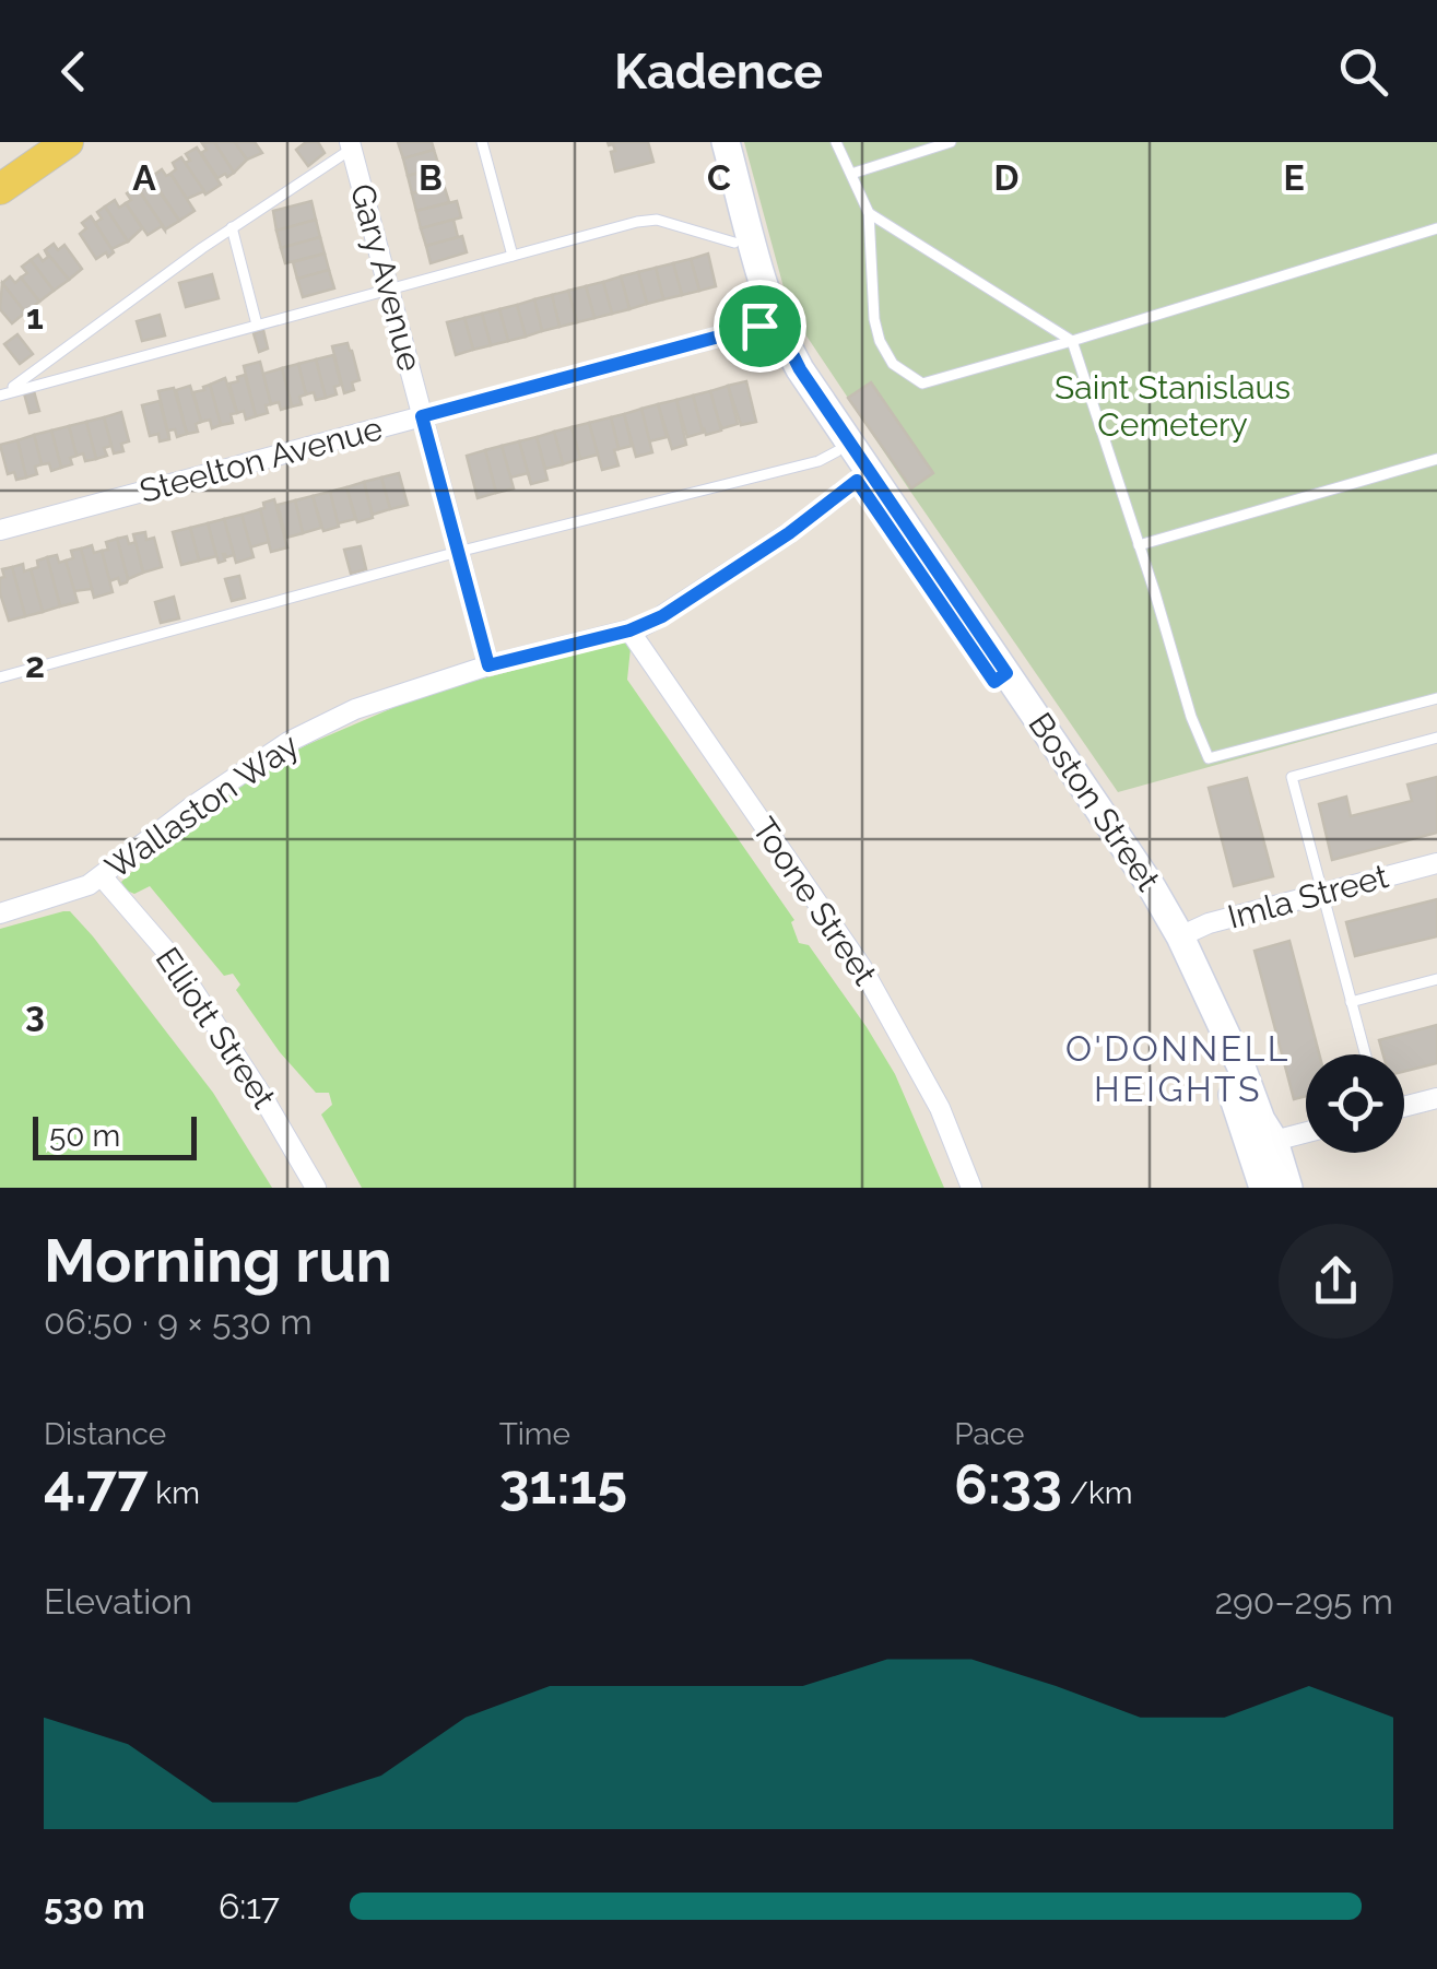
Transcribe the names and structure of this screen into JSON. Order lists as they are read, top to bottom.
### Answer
{
  "streets": {
    "main road": ["Boston Street"],
    "street": [
      "Gary Avenue",
      "Steelton Avenue",
      "Wallaston Way",
      "Imla Street",
      "Toone Street",
      "Elliott Street"
    ]
  },
  "crossings": [
    ["Gary Avenue", "Steelton Avenue"],
    ["Gary Avenue", "Wallaston Way"],
    ["Steelton Avenue", "Boston Street"],
    ["Boston Street", "Wallaston Way"],
    ["Boston Street", "Imla Street"],
    ["Wallaston Way", "Toone Street"],
    ["Wallaston Way", "Elliott Street"]
  ],
  "districts": ["O'DONNELL HEIGHTS"],
  "parks": ["Saint Stanislaus Cemetery"],
  "scale_bar": "50 m",
  "page": {
    "header": "Kadence",
    "scale": "50 m",
    "heading": ["Morning run", "06:50 · 9 × 530 m"],
    "stats": [
      ["Distance", "4.77 km"],
      ["Time", "31:15"],
      ["Pace", "6:33 /km"]
    ],
    "chart": ["Elevation", "290–295 m"],
    "list": [
      {
        "name": "530 m",
        "note": "6:17"
      }
    ]
  },
  "grid": {
    "columns": [
      "A",
      "B",
      "C",
      "D",
      "E"
    ],
    "rows": ["1", "2", "3"]
  }
}
